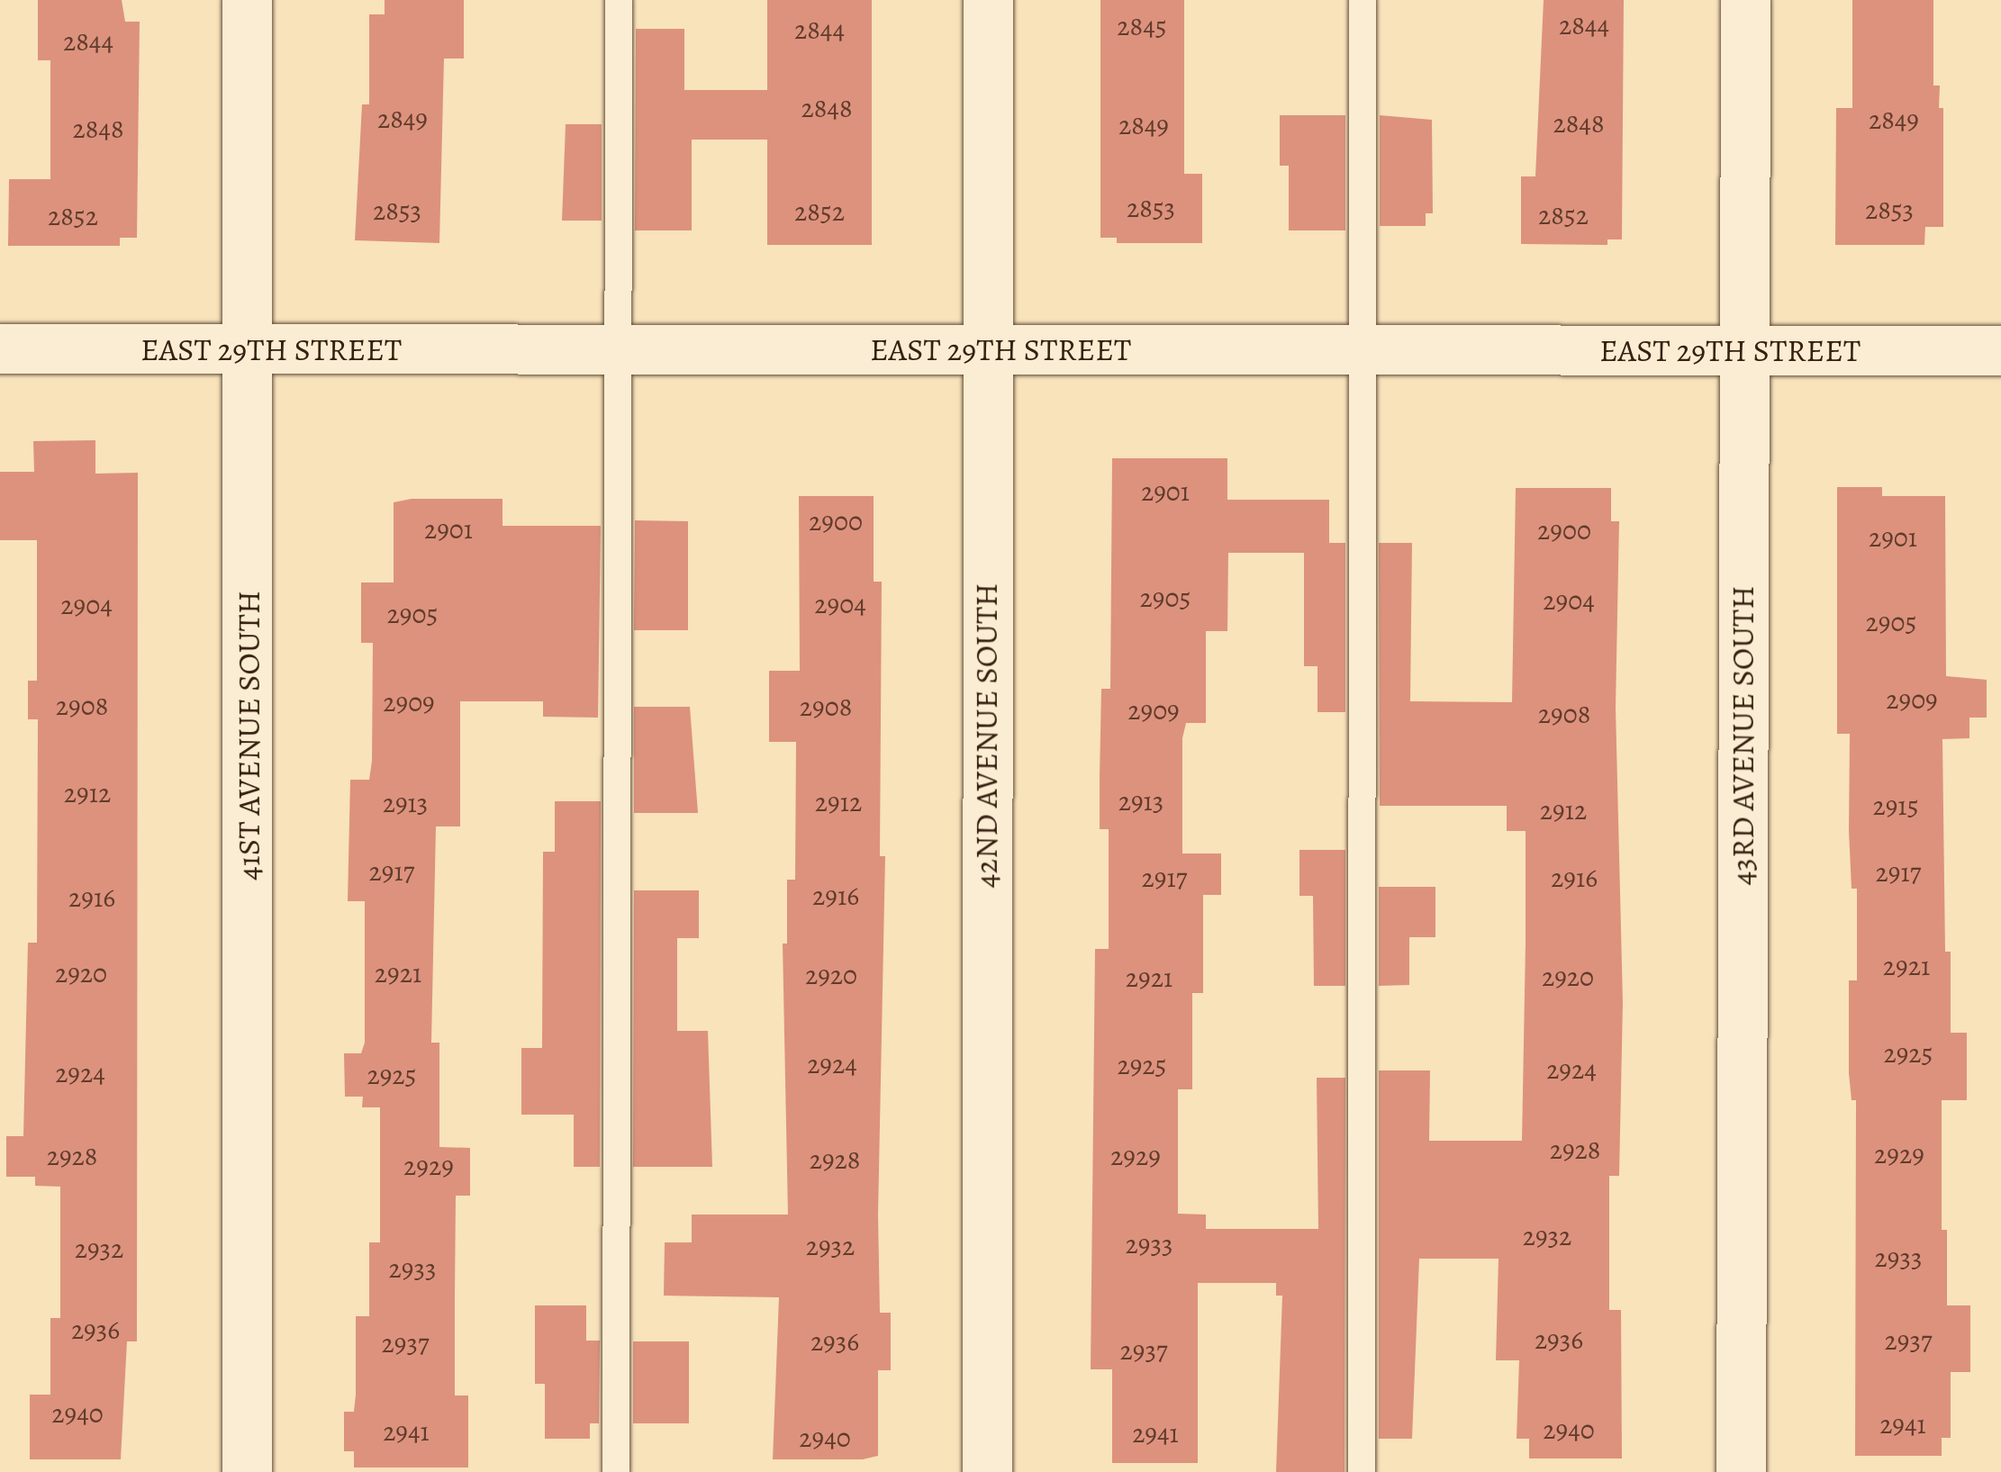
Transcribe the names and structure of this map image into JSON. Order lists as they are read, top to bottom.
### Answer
{
  "streets": {
    "street": [
      "EAST 29TH STREET",
      "41ST AVENUE SOUTH",
      "42ND AVENUE SOUTH",
      "43RD AVENUE SOUTH"
    ]
  },
  "crossings": [
    ["EAST 29TH STREET", "41ST AVENUE SOUTH"],
    ["EAST 29TH STREET", "42ND AVENUE SOUTH"],
    ["EAST 29TH STREET", "43RD AVENUE SOUTH"]
  ],
  "house_numbers": [
    "2844",
    "2845",
    "2844",
    "2844",
    "2848",
    "2849",
    "2849",
    "2848",
    "2849",
    "2848",
    "2853",
    "2853",
    "2853",
    "2852",
    "2852",
    "2852",
    "2901",
    "2900",
    "2901",
    "2900",
    "2901",
    "2905",
    "2904",
    "2904",
    "2904",
    "2905",
    "2905",
    "2909",
    "2909",
    "2908",
    "2908",
    "2909",
    "2908",
    "2912",
    "2913",
    "2912",
    "2913",
    "2915",
    "2912",
    "2917",
    "2917",
    "2917",
    "2916",
    "2916",
    "2916",
    "2921",
    "2920",
    "2921",
    "2920",
    "2920",
    "2921",
    "2925",
    "2924",
    "2925",
    "2924",
    "2924",
    "2925",
    "2928",
    "2929",
    "2928",
    "2929",
    "2928",
    "2929",
    "2932",
    "2933",
    "2932",
    "2932",
    "2933",
    "2933",
    "2936",
    "2936",
    "2937",
    "2936",
    "2937",
    "2937",
    "2940",
    "2941",
    "2940",
    "2941",
    "2941",
    "2940"
  ]
}
